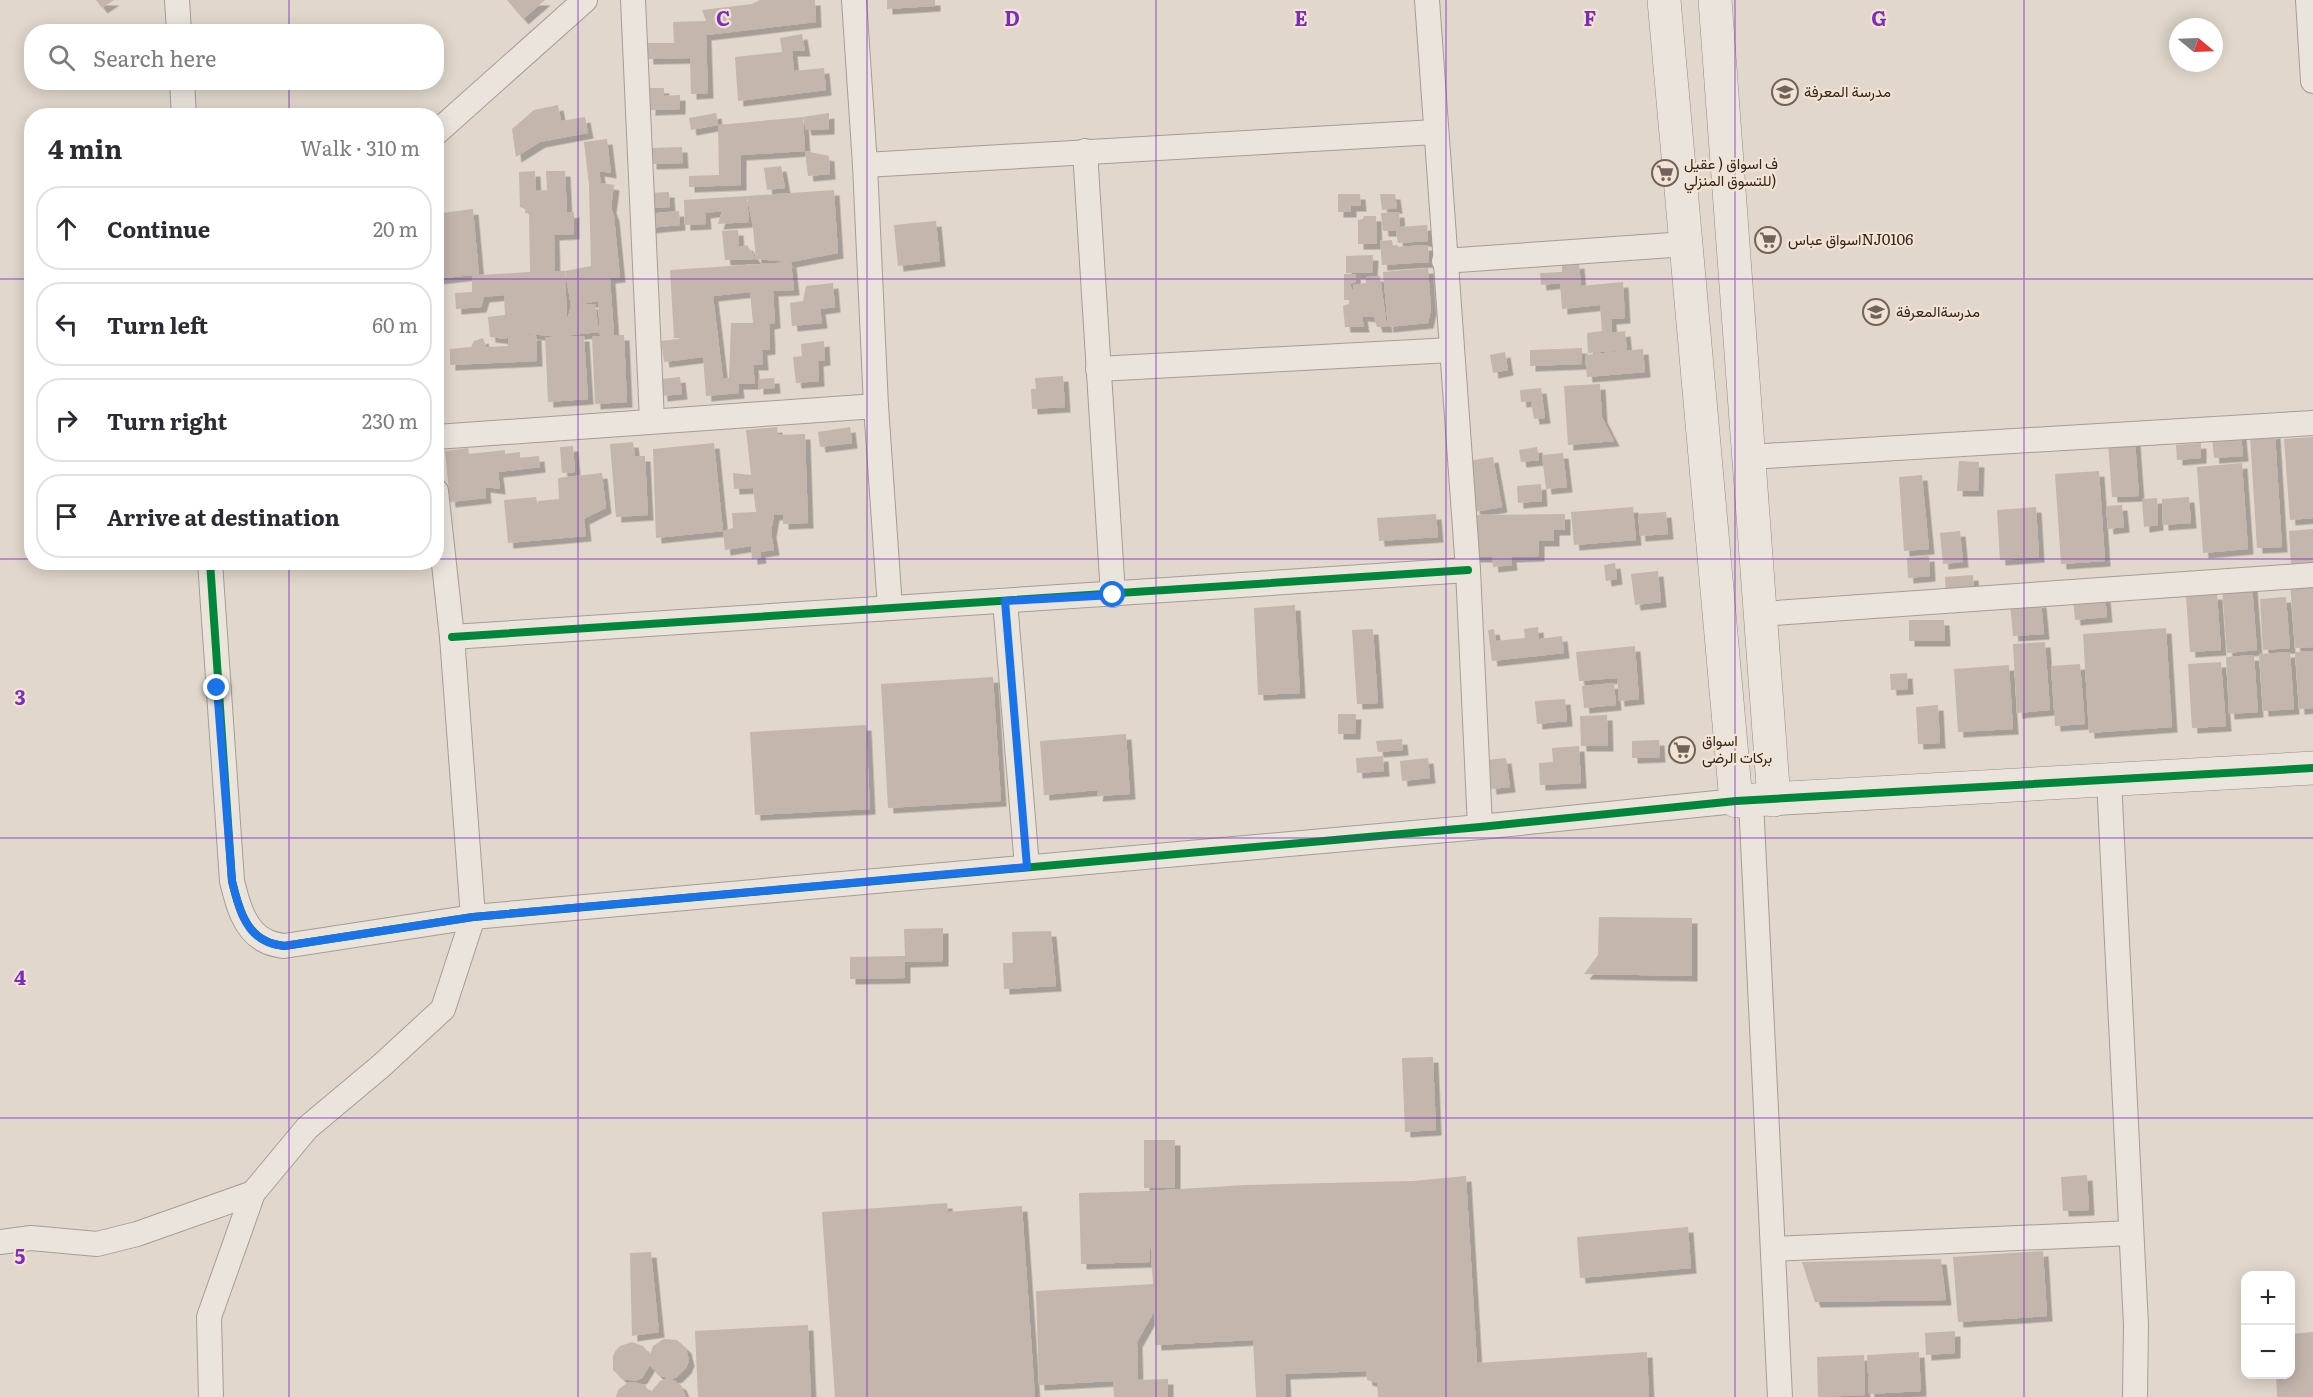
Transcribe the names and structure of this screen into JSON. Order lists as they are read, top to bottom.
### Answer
{
  "places": {
    "school or university": ["مدرسة المعرفة", "مدرسةالمعرفة"],
    "supermarket": ["ف اسواق ( عقيل للتسوق المنزلي)", "اسواق عباسNJ0106", "اسواق بركات الرضى"]
  },
  "north": "right",
  "page": {
    "search": "Search here",
    "heading": ["4 min", "Walk · 310 m"],
    "list": [
      ["Continue", "20 m"],
      ["Turn left", "60 m"],
      ["Turn right", "230 m"],
      "Arrive at destination"
    ],
    "map_buttons": ["+", "−"]
  },
  "grid": {
    "columns": [
      "C",
      "D",
      "E",
      "F",
      "G"
    ],
    "rows": ["3", "4", "5"]
  }
}
